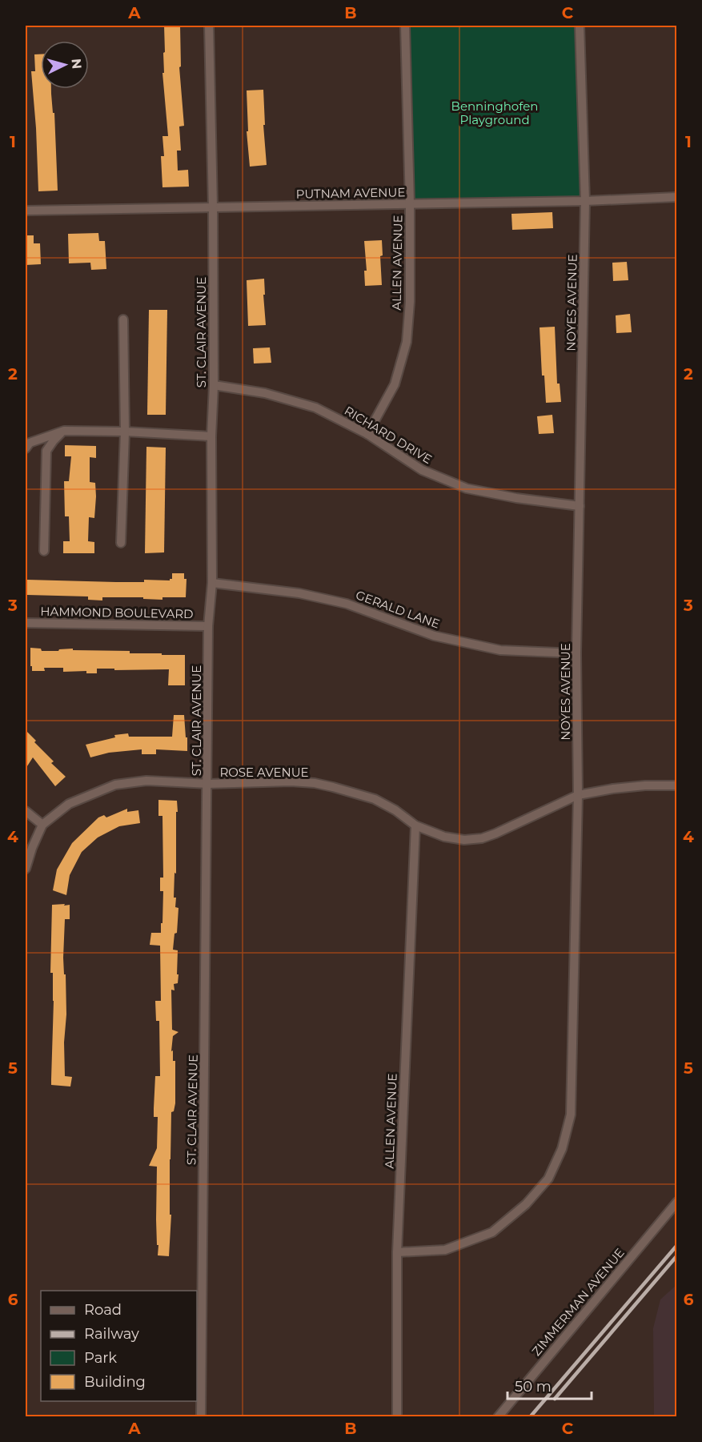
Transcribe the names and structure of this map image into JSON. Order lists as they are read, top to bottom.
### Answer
{
  "streets": {
    "street": [
      "PUTNAM AVENUE",
      "ALLEN AVENUE",
      "NOYES AVENUE",
      "ST. CLAIR AVENUE",
      "RICHARD DRIVE",
      "GERALD LANE",
      "HAMMOND BOULEVARD",
      "ROSE AVENUE",
      "ZIMMERMAN AVENUE"
    ]
  },
  "crossings": [
    ["PUTNAM AVENUE", "ALLEN AVENUE"],
    ["PUTNAM AVENUE", "NOYES AVENUE"],
    ["PUTNAM AVENUE", "ST. CLAIR AVENUE"],
    ["ALLEN AVENUE", "NOYES AVENUE"],
    ["ALLEN AVENUE", "RICHARD DRIVE"],
    ["ALLEN AVENUE", "ROSE AVENUE"],
    ["NOYES AVENUE", "RICHARD DRIVE"],
    ["NOYES AVENUE", "GERALD LANE"],
    ["NOYES AVENUE", "ROSE AVENUE"],
    ["ST. CLAIR AVENUE", "RICHARD DRIVE"],
    ["ST. CLAIR AVENUE", "GERALD LANE"],
    ["ST. CLAIR AVENUE", "HAMMOND BOULEVARD"],
    ["ST. CLAIR AVENUE", "ROSE AVENUE"]
  ],
  "parks": ["Benninghofen Playground"],
  "legend": [
    "Road",
    "Railway",
    "Park",
    "Building"
  ],
  "scale_bar": "50 m",
  "north": "right",
  "grid": {
    "columns": ["A", "B", "C"],
    "rows": [
      "1",
      "2",
      "3",
      "4",
      "5",
      "6"
    ]
  }
}
